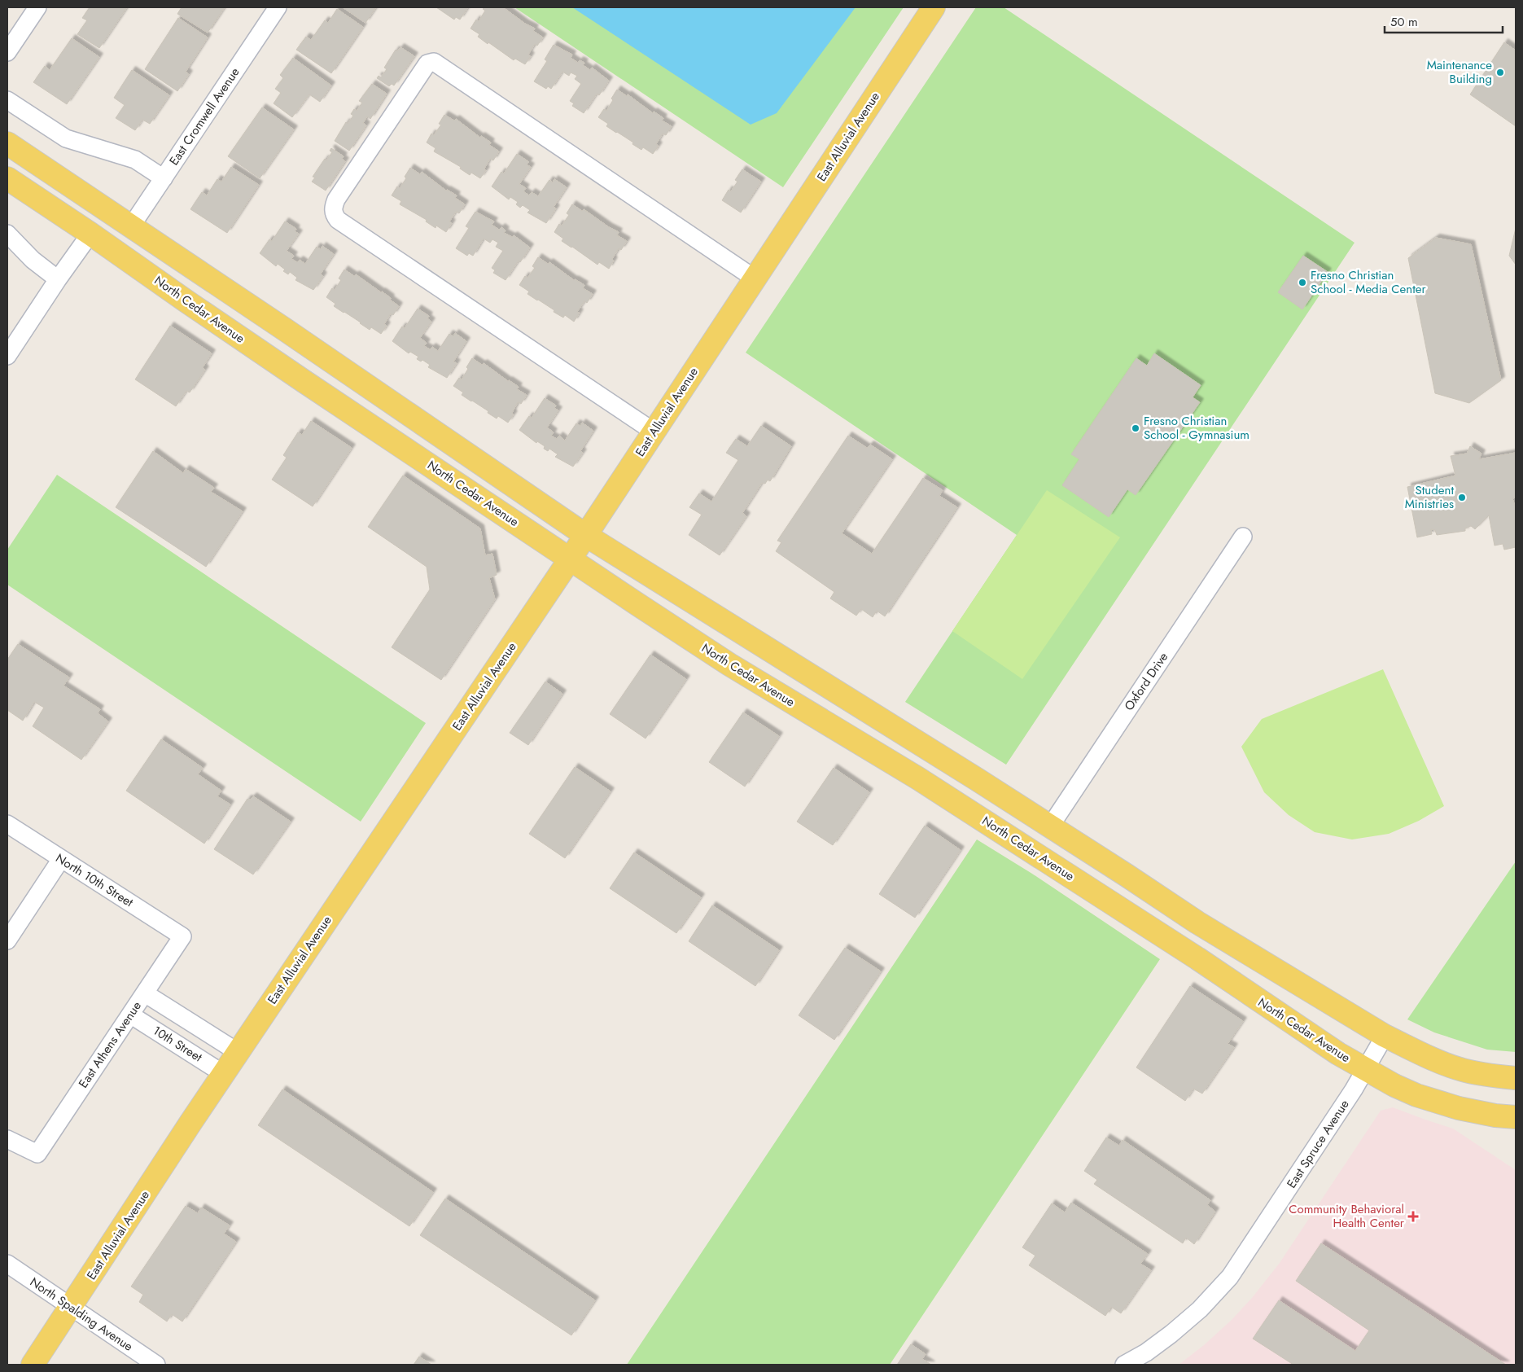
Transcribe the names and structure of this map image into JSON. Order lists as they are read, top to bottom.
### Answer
{
  "streets": {
    "main road": ["East Alluvial Avenue", "North Cedar Avenue"],
    "street": [
      "East Cromwell Avenue",
      "Oxford Drive",
      "North 10th Street",
      "10th Street",
      "East Athens Avenue",
      "East Spruce Avenue",
      "North Spalding Avenue"
    ]
  },
  "crossings": [
    ["East Alluvial Avenue", "North Cedar Avenue"],
    ["East Alluvial Avenue", "10th Street"],
    ["East Alluvial Avenue", "North Spalding Avenue"],
    ["North Cedar Avenue", "East Spruce Avenue"],
    ["North 10th Street", "East Athens Avenue"],
    ["10th Street", "East Athens Avenue"]
  ],
  "places": {
    "other": [
      "Maintenance Building",
      "Fresno Christian School - Media Center",
      "Fresno Christian School - Gymnasium",
      "Student Ministries"
    ],
    "health": ["Community Behavioral Health Center"]
  },
  "scale_bar": "50 m"
}
